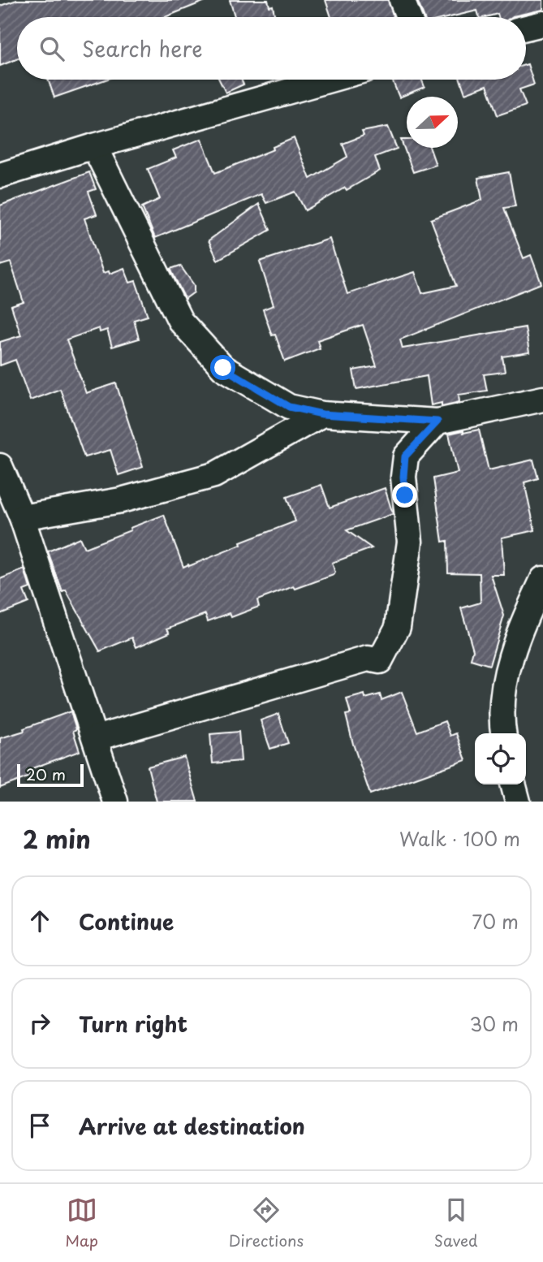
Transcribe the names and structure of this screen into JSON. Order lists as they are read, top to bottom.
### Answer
{
  "scale_bar": "20 m",
  "north": "right",
  "page": {
    "search": "Search here",
    "scale": "20 m",
    "heading": ["2 min", "Walk · 100 m"],
    "list": [
      ["Continue", "70 m"],
      ["Turn right", "30 m"],
      "Arrive at destination"
    ],
    "nav": ["Map", "Directions", "Saved"]
  }
}
